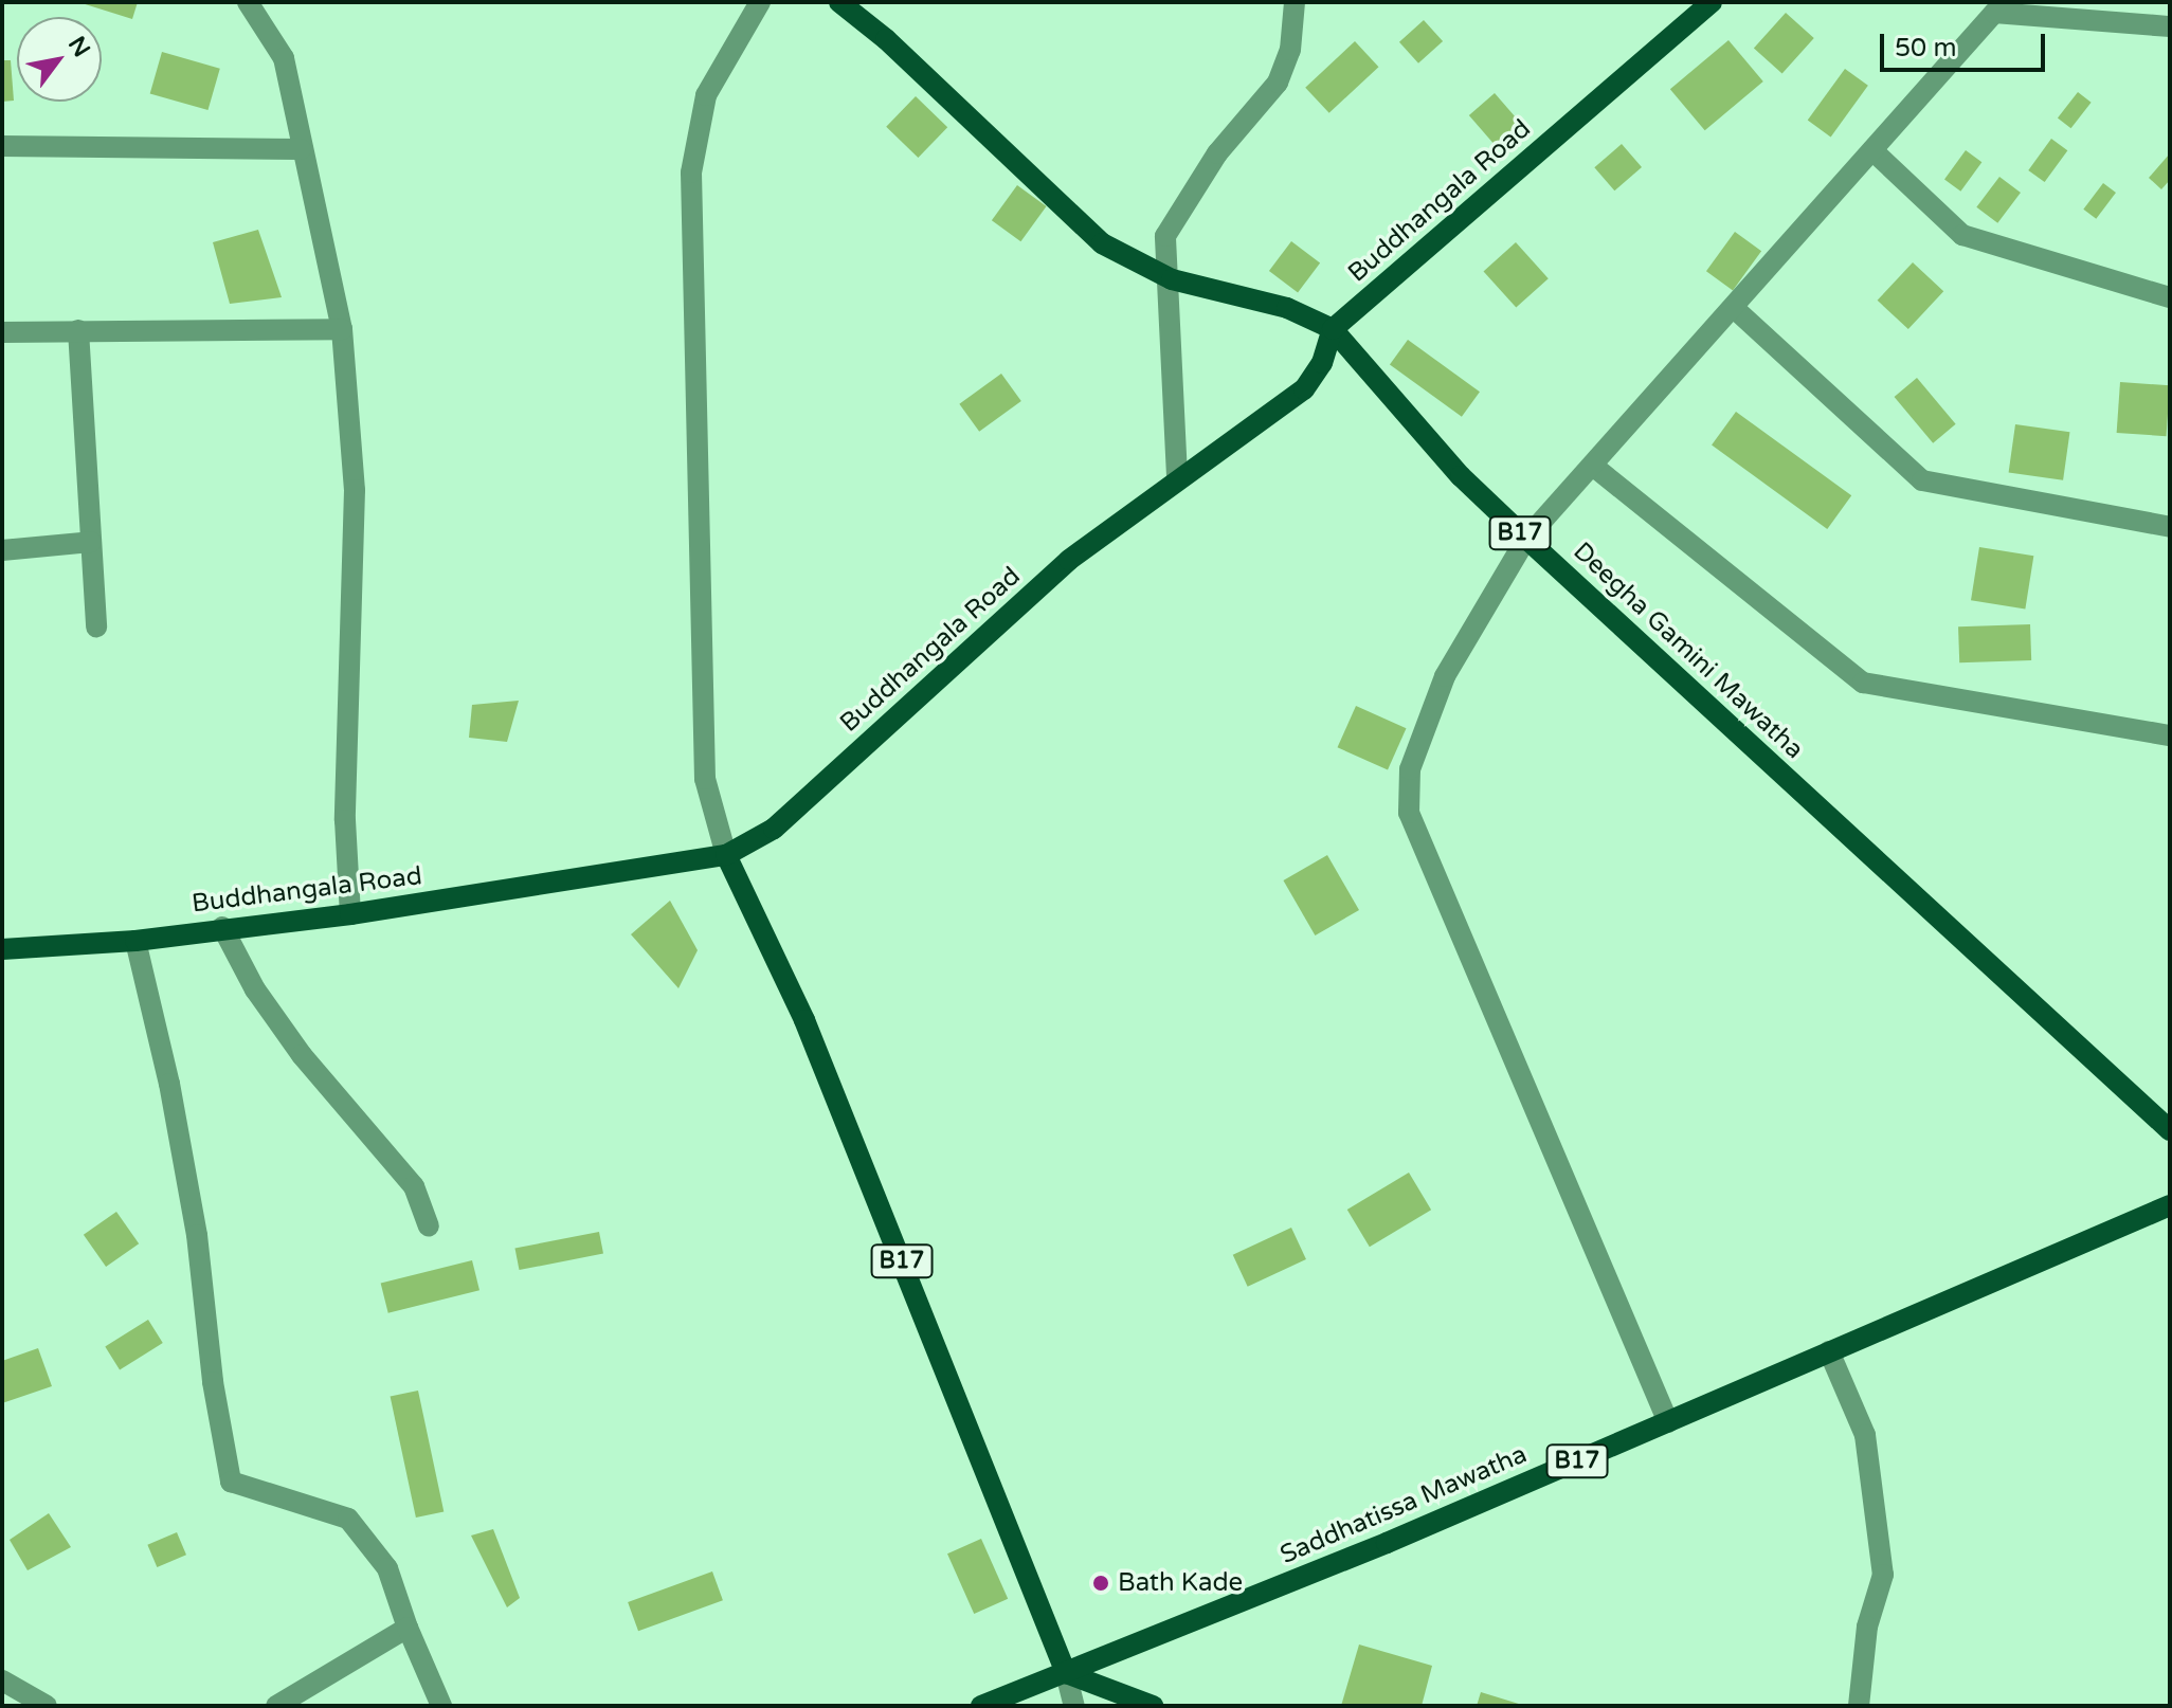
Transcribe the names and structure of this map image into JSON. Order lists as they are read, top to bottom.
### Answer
{
  "streets": {
    "main road": [
      "Buddhangala Road",
      "B17",
      "Deegha Gamini Mawatha",
      "Saddhatissa Mawatha"
    ]
  },
  "crossings": [
    ["Buddhangala Road", "B17"],
    ["Buddhangala Road", "Deegha Gamini Mawatha"],
    ["B17", "Saddhatissa Mawatha"]
  ],
  "places": ["Bath Kade"],
  "scale_bar": "50 m",
  "north": "top right"
}
